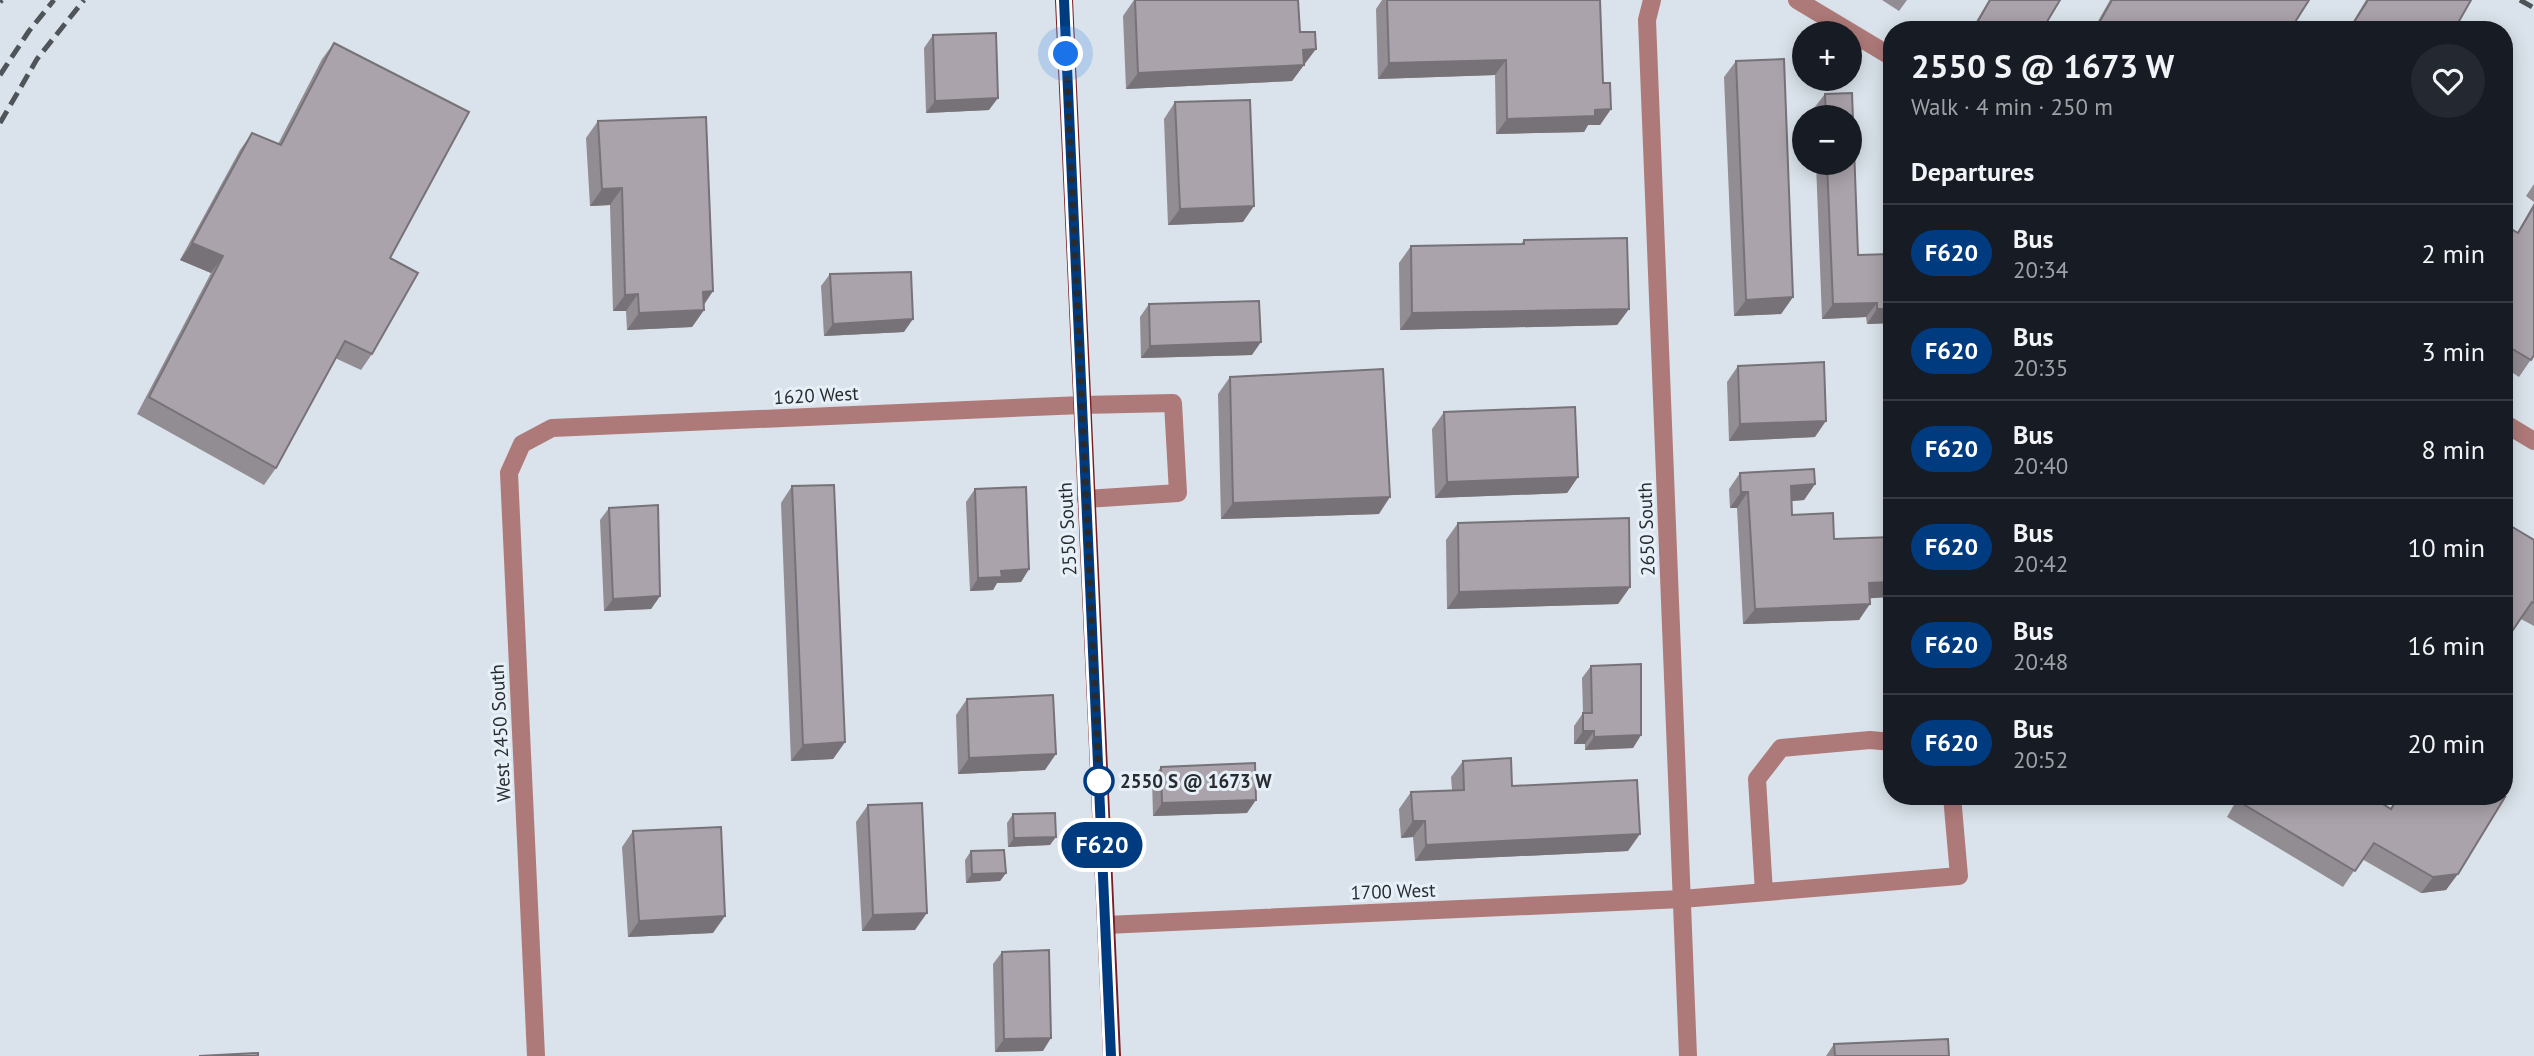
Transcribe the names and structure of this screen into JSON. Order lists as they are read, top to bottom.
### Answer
{
  "streets": {
    "main road": ["2550 South"],
    "street": [
      "1620 West",
      "2650 South",
      "West 2450 South",
      "1700 West"
    ]
  },
  "crossings": [
    ["1620 West", "2550 South"],
    ["1620 West", "West 2450 South"],
    ["2550 South", "1700 West"],
    ["2650 South", "1700 West"]
  ],
  "places": ["2550 S @ 1673 W"],
  "lines": ["bus line F620"],
  "page": {
    "on_map": "F620",
    "map_buttons": ["+", "−"],
    "heading": [
      ["2550 S @ 1673 W", "Walk · 4 min · 250 m"],
      "Departures"
    ],
    "list": [
      {
        "mark": "F620",
        "name": "Bus",
        "note": "20:34",
        "value": "2 min"
      },
      {
        "mark": "F620",
        "name": "Bus",
        "note": "20:35",
        "value": "3 min"
      },
      {
        "mark": "F620",
        "name": "Bus",
        "note": "20:40",
        "value": "8 min"
      },
      {
        "mark": "F620",
        "name": "Bus",
        "note": "20:42",
        "value": "10 min"
      },
      {
        "mark": "F620",
        "name": "Bus",
        "note": "20:48",
        "value": "16 min"
      },
      {
        "mark": "F620",
        "name": "Bus",
        "note": "20:52",
        "value": "20 min"
      }
    ]
  }
}
